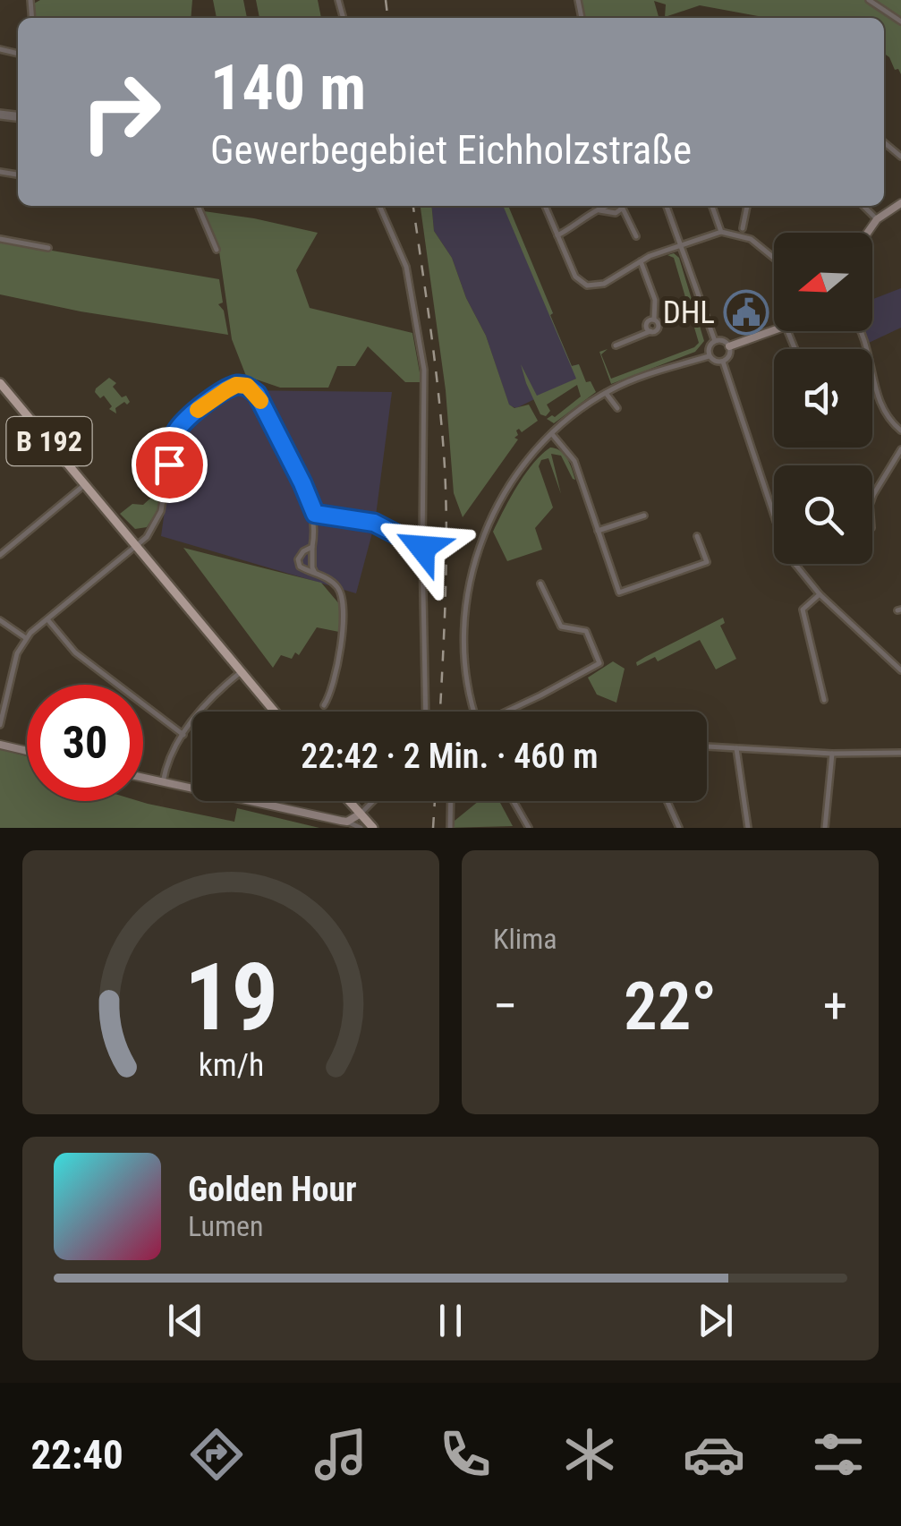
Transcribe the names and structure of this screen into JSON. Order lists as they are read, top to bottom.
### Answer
{
  "streets": {
    "main road": ["B 192"]
  },
  "places": {
    "public building": ["DHL"]
  },
  "north": "left",
  "page": {
    "turn": ["140 m", "Gewerbegebiet Eichholzstraße"],
    "limit": "30",
    "trip": "22:42 · 2 Min. · 460 m",
    "tile": "Klima",
    "heat": ["−", "22°", "+"],
    "song": ["Golden Hour", "Lumen"],
    "tabs": "22:40",
    "gauge": ["19", "km/h"]
  }
}
